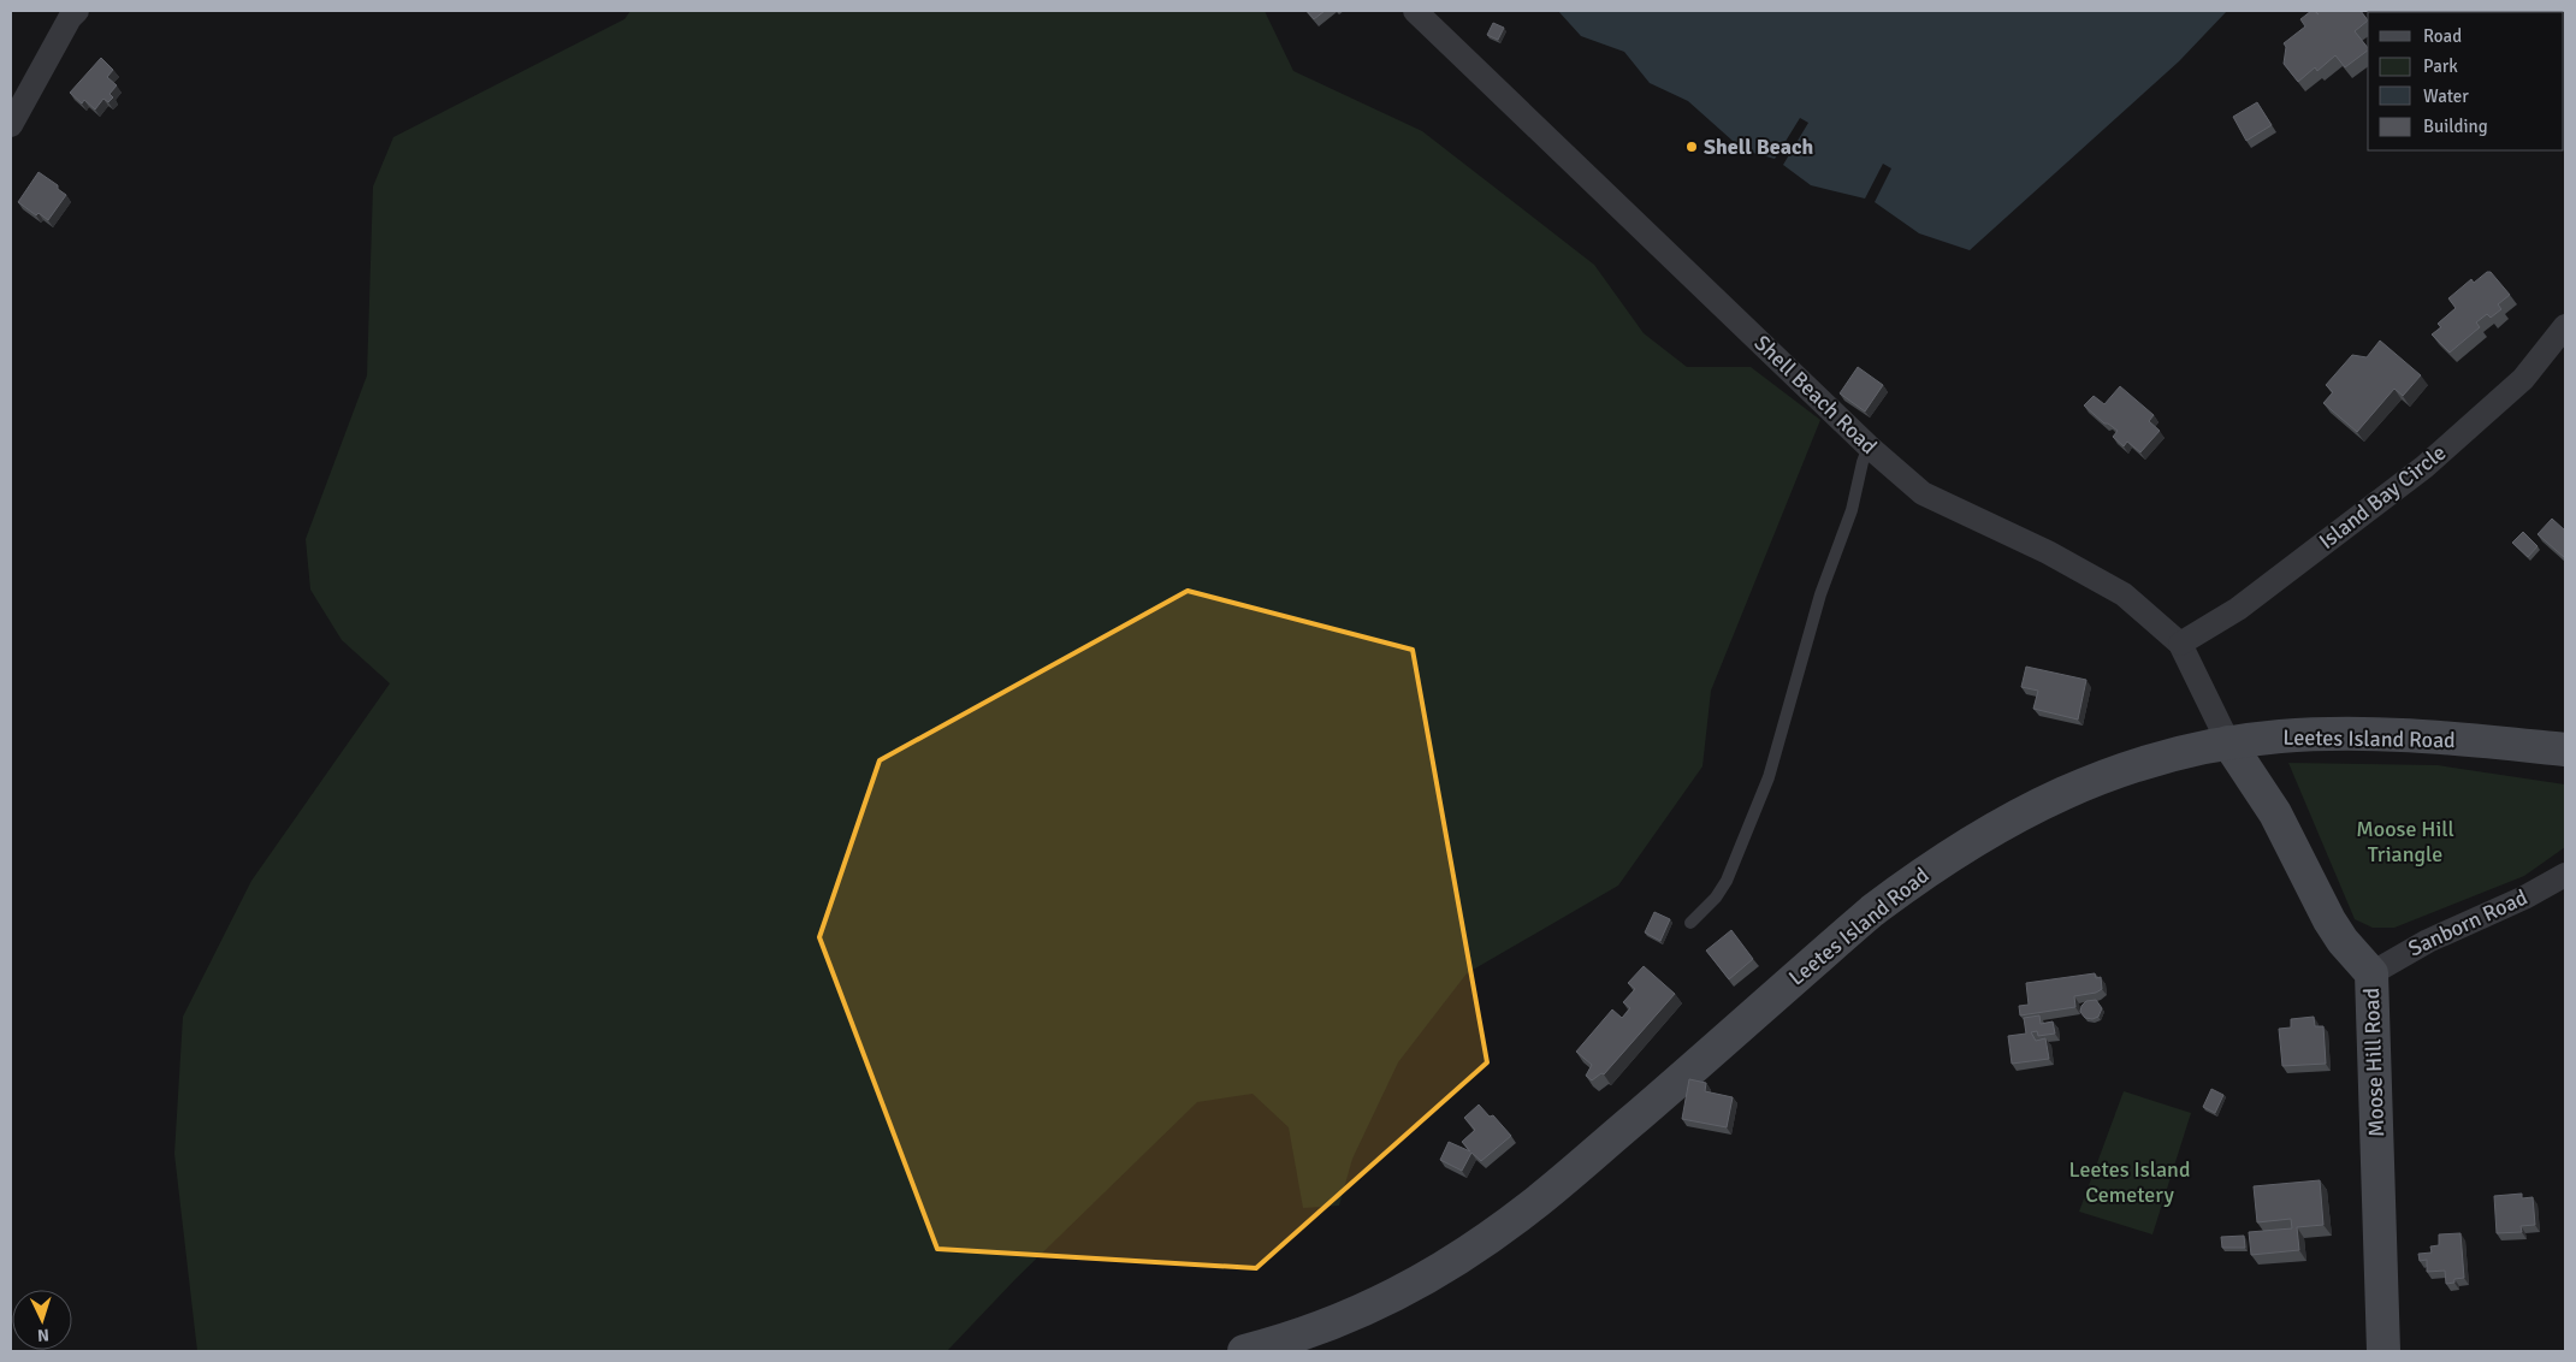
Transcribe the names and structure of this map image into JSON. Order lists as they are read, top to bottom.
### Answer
{
  "streets": {
    "main road": ["Leetes Island Road", "Moose Hill Road"],
    "street": ["Shell Beach Road", "Island Bay Circle", "Sanborn Road"]
  },
  "crossings": [
    ["Shell Beach Road", "Island Bay Circle"],
    ["Shell Beach Road", "Leetes Island Road"],
    ["Shell Beach Road", "Moose Hill Road"],
    ["Leetes Island Road", "Moose Hill Road"],
    ["Sanborn Road", "Moose Hill Road"]
  ],
  "parks": ["Moose Hill Triangle", "Leetes Island Cemetery"],
  "places": ["Shell Beach"],
  "legend": [
    "Road",
    "Park",
    "Water",
    "Building"
  ],
  "north": "bottom"
}
